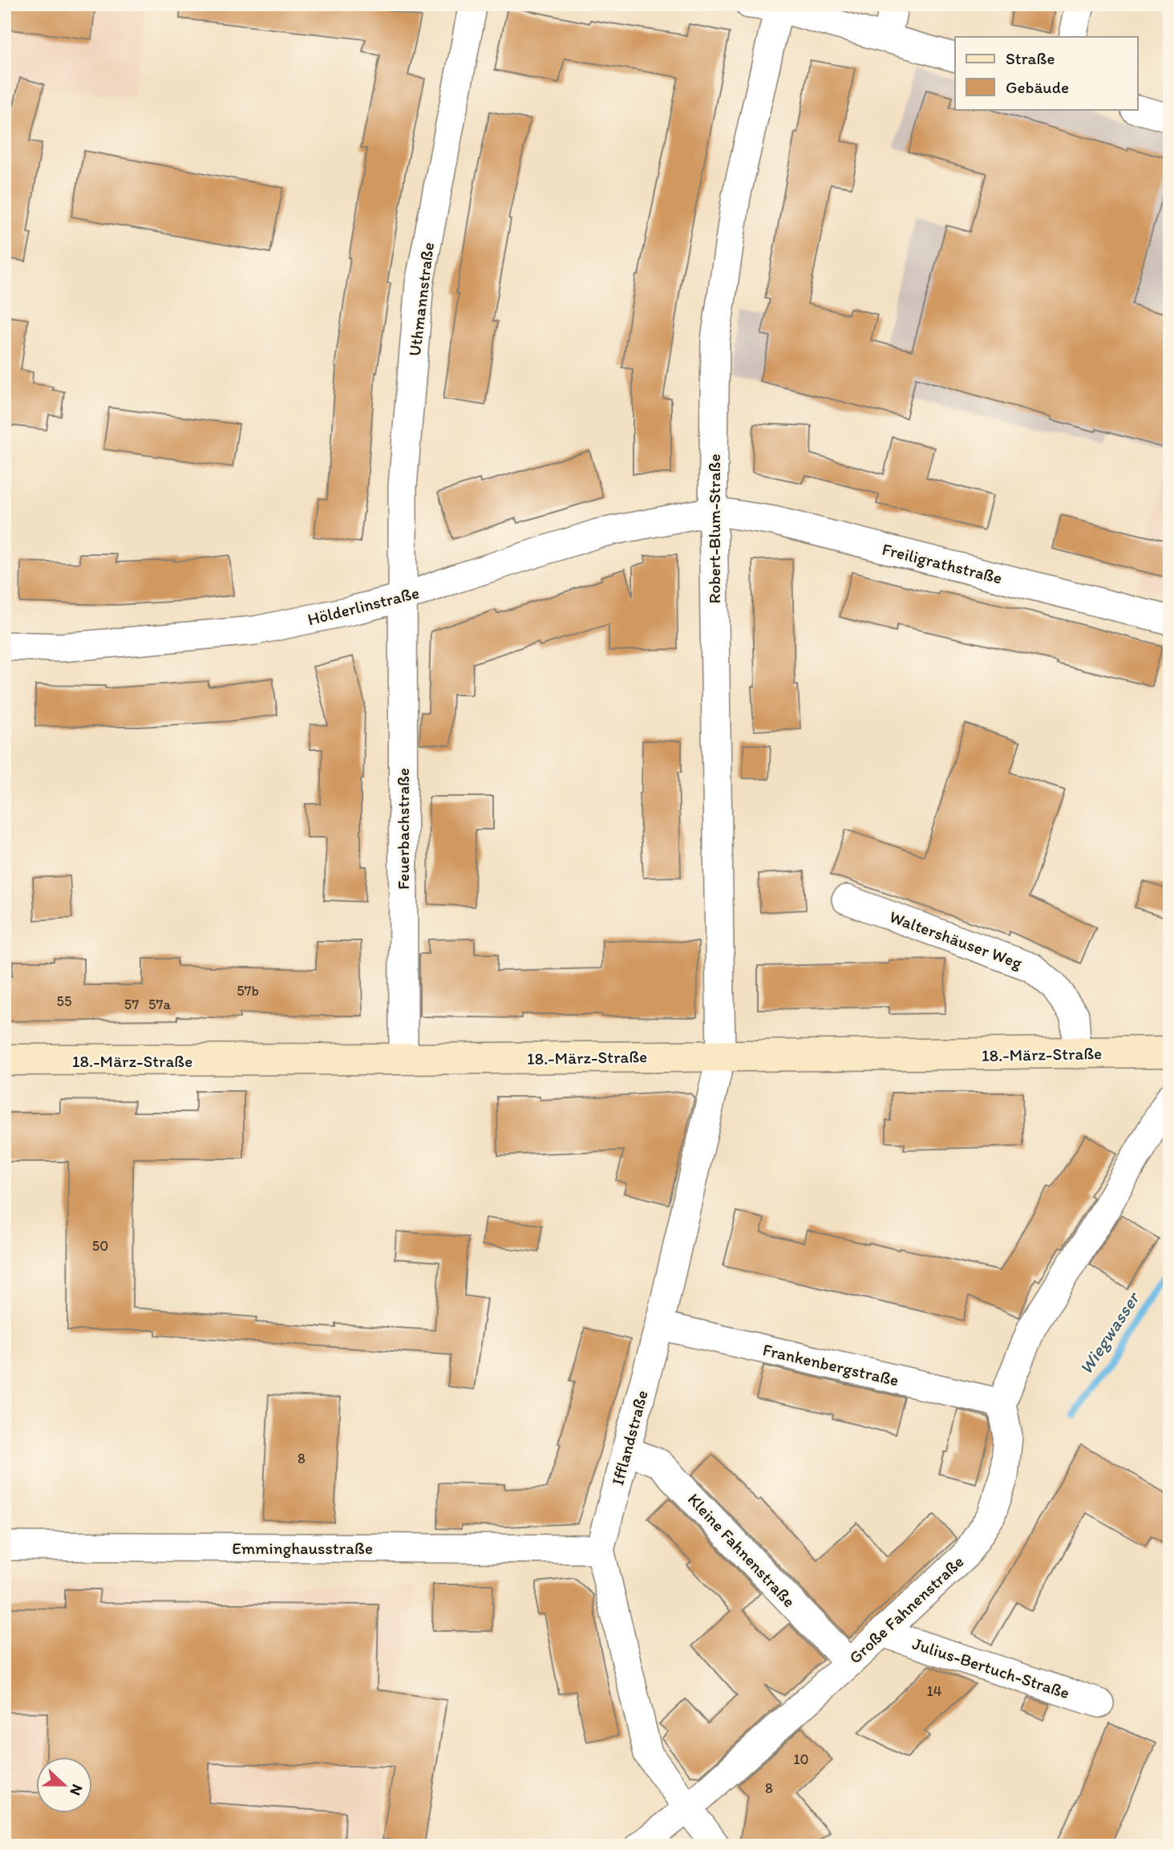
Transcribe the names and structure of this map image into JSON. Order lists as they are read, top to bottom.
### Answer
{
  "streets": {
    "street": [
      "Uthmannstraße",
      "Robert-Blum-Straße",
      "Freiligrathstraße",
      "Hölderlinstraße",
      "Feuerbachstraße",
      "Waltershäuser Weg",
      "18.-März-Straße",
      "Frankenbergstraße",
      "Ifflandstraße",
      "Emminghausstraße",
      "Kleine Fahnenstraße",
      "Große Fahnenstraße",
      "Julius-Bertuch-Straße"
    ]
  },
  "crossings": [
    ["Uthmannstraße", "Hölderlinstraße"],
    ["Uthmannstraße", "Feuerbachstraße"],
    ["Robert-Blum-Straße", "Freiligrathstraße"],
    ["Robert-Blum-Straße", "Hölderlinstraße"],
    ["Robert-Blum-Straße", "18.-März-Straße"],
    ["Robert-Blum-Straße", "Ifflandstraße"],
    ["Freiligrathstraße", "Hölderlinstraße"],
    ["Hölderlinstraße", "Feuerbachstraße"],
    ["Feuerbachstraße", "18.-März-Straße"],
    ["Waltershäuser Weg", "18.-März-Straße"],
    ["18.-März-Straße", "Ifflandstraße"],
    ["Frankenbergstraße", "Ifflandstraße"],
    ["Frankenbergstraße", "Große Fahnenstraße"],
    ["Ifflandstraße", "Emminghausstraße"],
    ["Ifflandstraße", "Kleine Fahnenstraße"],
    ["Ifflandstraße", "Große Fahnenstraße"],
    ["Kleine Fahnenstraße", "Große Fahnenstraße"],
    ["Große Fahnenstraße", "Julius-Bertuch-Straße"]
  ],
  "water": ["Wiegwasser"],
  "house_numbers": [
    "57b",
    "55",
    "57",
    "57a",
    "50",
    "8",
    "14",
    "10",
    "8"
  ],
  "legend": ["Straße", "Gebäude"],
  "north": "right"
}
